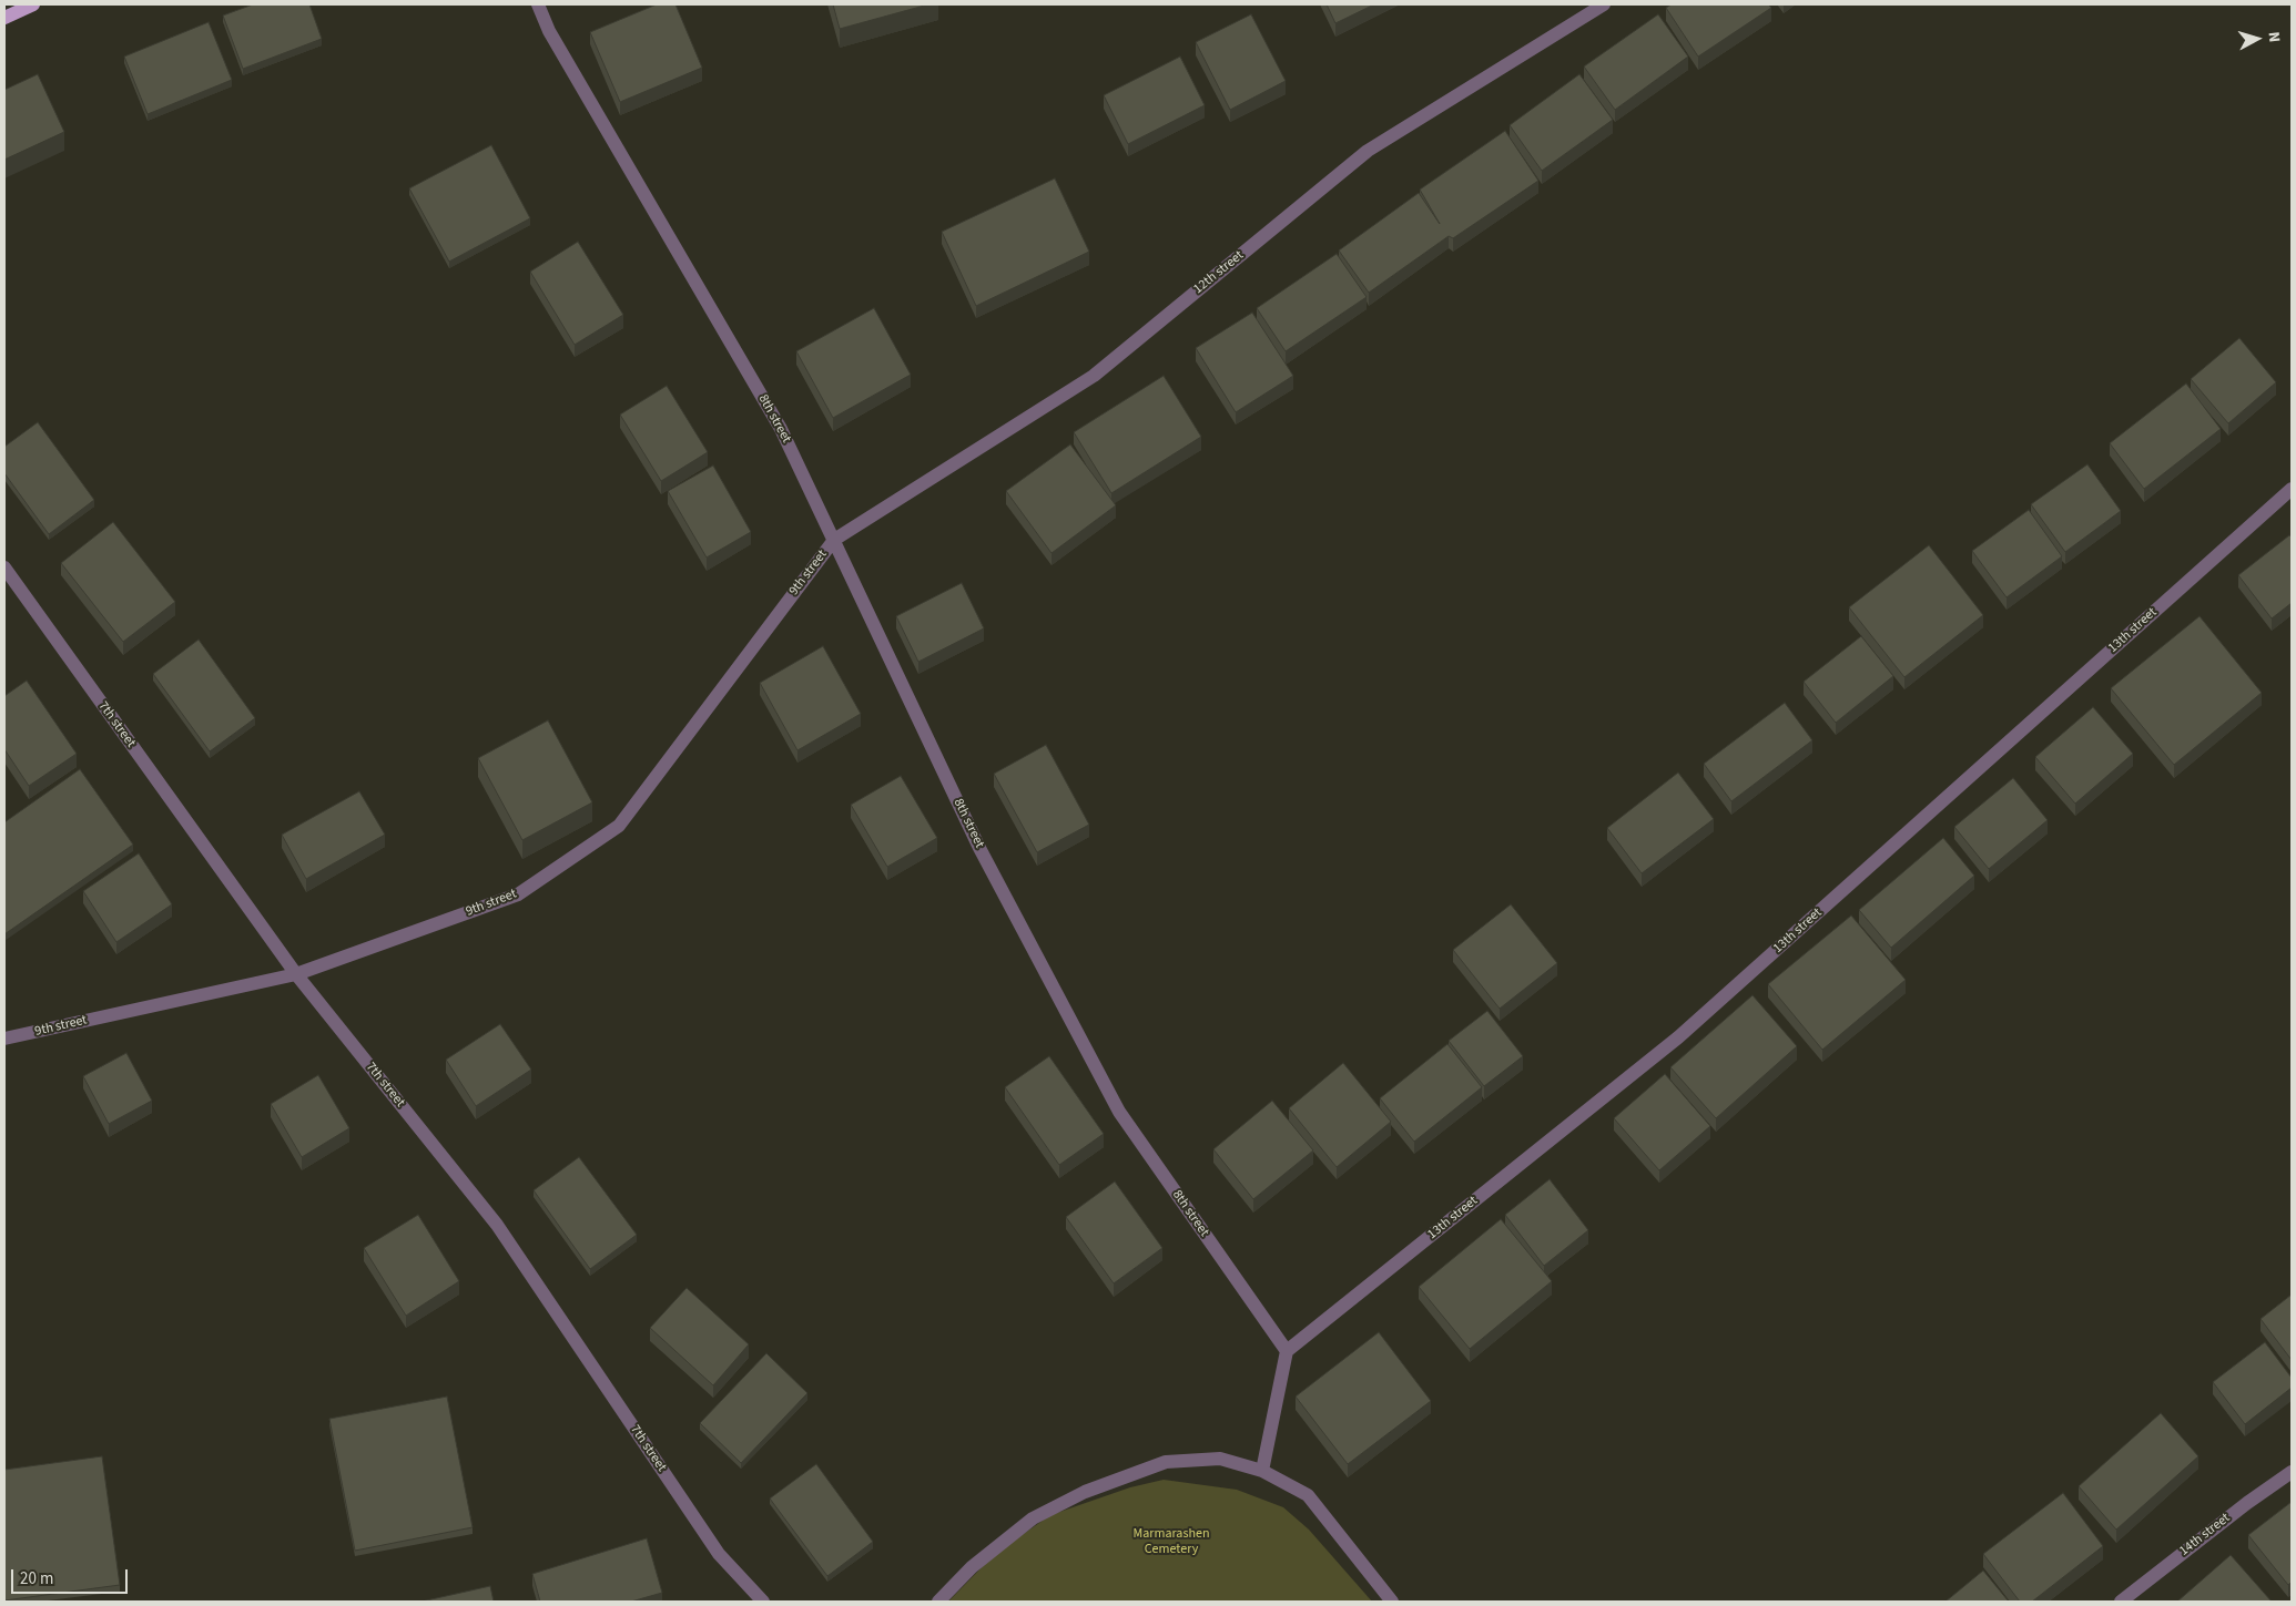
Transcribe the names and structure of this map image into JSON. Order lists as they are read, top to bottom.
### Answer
{
  "streets": {
    "street": [
      "12th street",
      "8th street",
      "9th street",
      "13th street",
      "7th street",
      "14th street"
    ]
  },
  "crossings": [
    ["12th street", "8th street"],
    ["12th street", "9th street"],
    ["8th street", "9th street"],
    ["8th street", "13th street"],
    ["9th street", "7th street"]
  ],
  "parks": ["Marmarashen Cemetery"],
  "scale_bar": "20 m",
  "north": "right"
}
